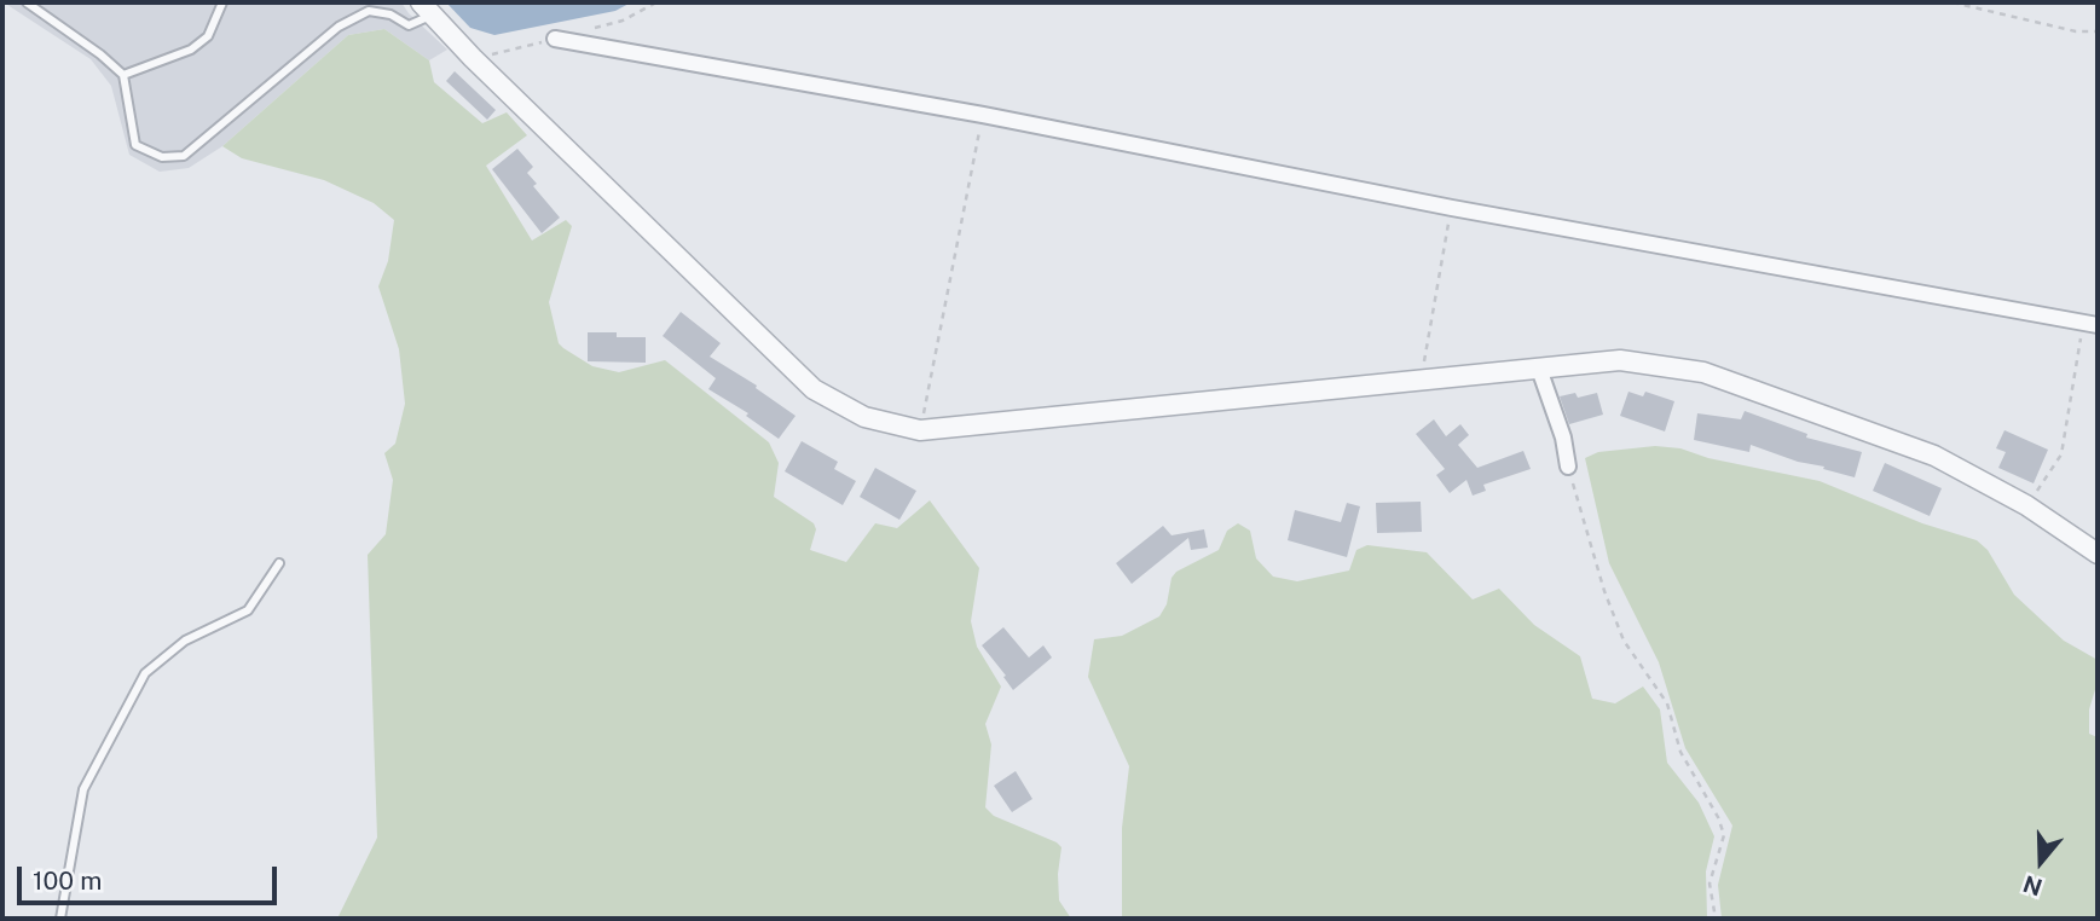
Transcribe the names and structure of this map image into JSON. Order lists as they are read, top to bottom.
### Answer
{
  "scale_bar": "100 m",
  "north": "bottom"
}
